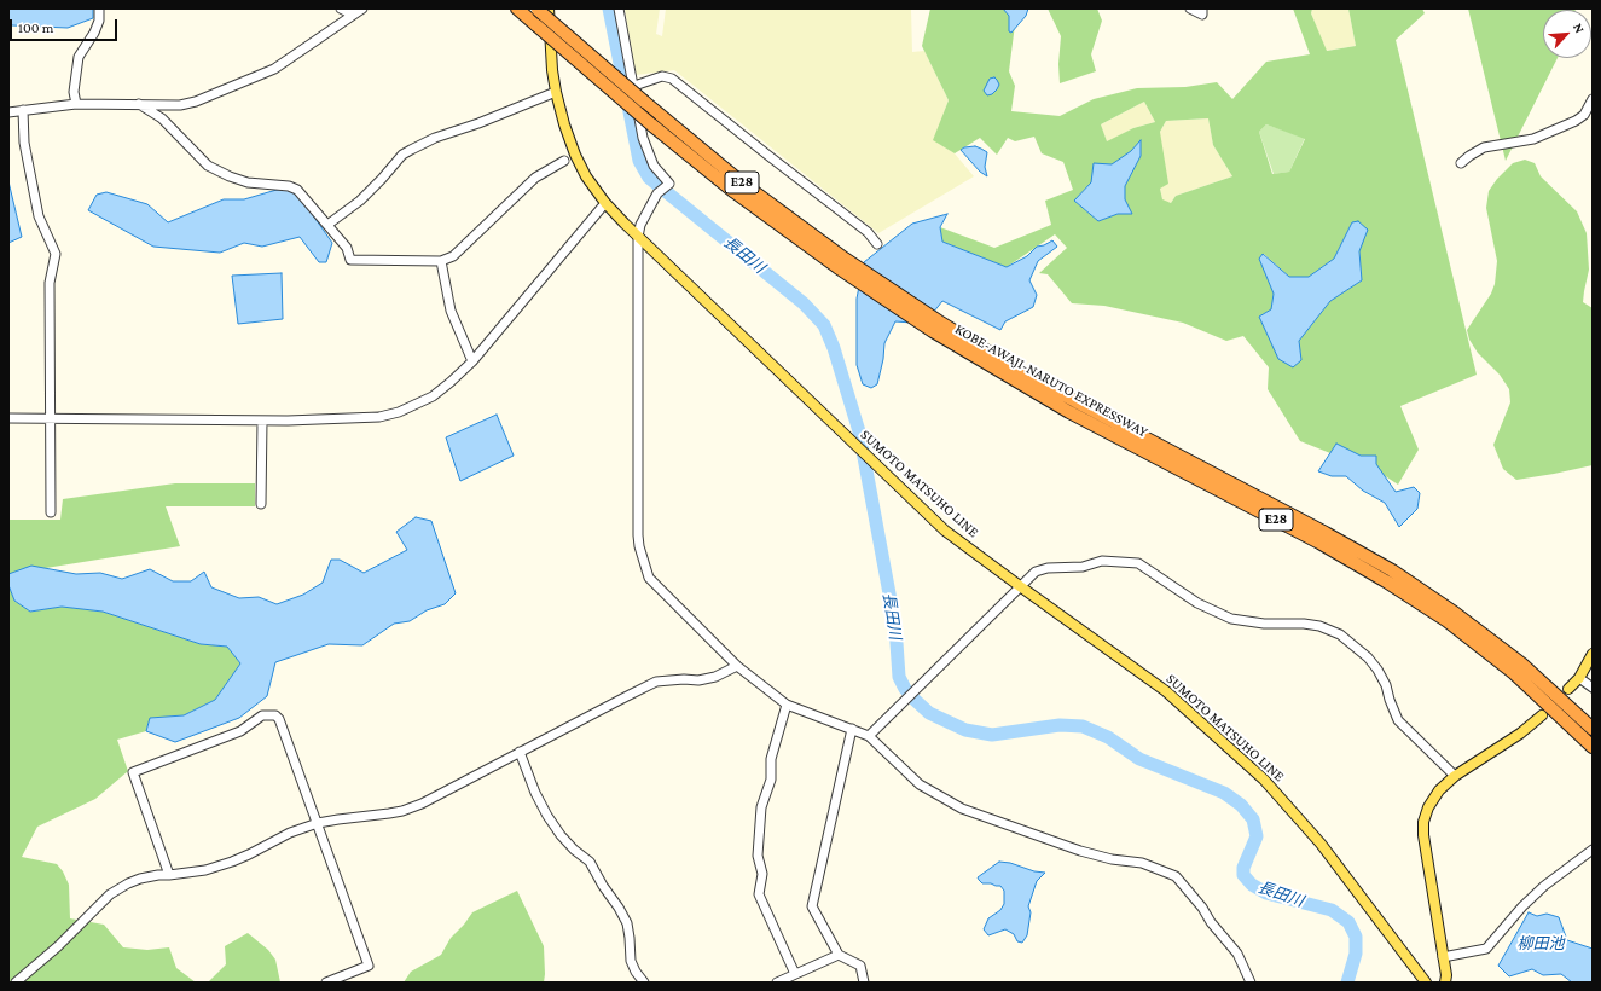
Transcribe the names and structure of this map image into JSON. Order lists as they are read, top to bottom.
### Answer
{
  "streets": {
    "highway": ["E28", "KOBE-AWAJI-NARUTO EXPRESSWAY"],
    "main road": ["SUMOTO MATSUHO LINE"]
  },
  "crossings": [
    ["KOBE-AWAJI-NARUTO EXPRESSWAY", "SUMOTO MATSUHO LINE"]
  ],
  "water": ["長田川", "柳田池"],
  "scale_bar": "100 m",
  "north": "top right"
}
